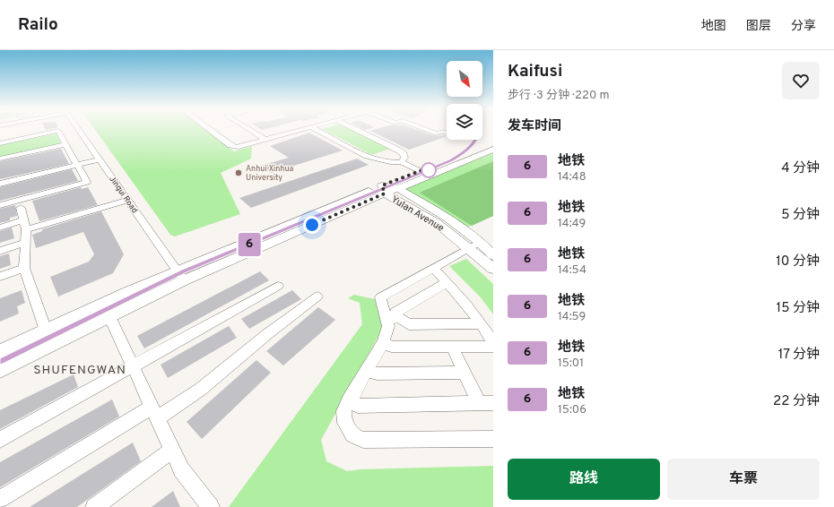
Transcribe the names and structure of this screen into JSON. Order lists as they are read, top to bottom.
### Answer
{
  "streets": {
    "main road": ["Yulan Avenue"],
    "street": ["Jingui Road"]
  },
  "districts": ["SHUFENGWAN"],
  "places": ["Anhui Xinhua University"],
  "lines": ["metro line 6"],
  "north": "bottom right",
  "page": {
    "header": "Railo",
    "nav": ["地图", "图层", "分享"],
    "on_map": "6",
    "heading": [
      ["Kaifusi", "步行 · 3 分钟 · 220 m"],
      "发车时间"
    ],
    "list": [
      {
        "mark": "6",
        "name": "地铁",
        "note": "14:48",
        "value": "4 分钟"
      },
      {
        "mark": "6",
        "name": "地铁",
        "note": "14:49",
        "value": "5 分钟"
      },
      {
        "mark": "6",
        "name": "地铁",
        "note": "14:54",
        "value": "10 分钟"
      },
      {
        "mark": "6",
        "name": "地铁",
        "note": "14:59",
        "value": "15 分钟"
      },
      {
        "mark": "6",
        "name": "地铁",
        "note": "15:01",
        "value": "17 分钟"
      },
      {
        "mark": "6",
        "name": "地铁",
        "note": "15:06",
        "value": "22 分钟"
      }
    ],
    "buttons": ["路线", "车票"]
  }
}
